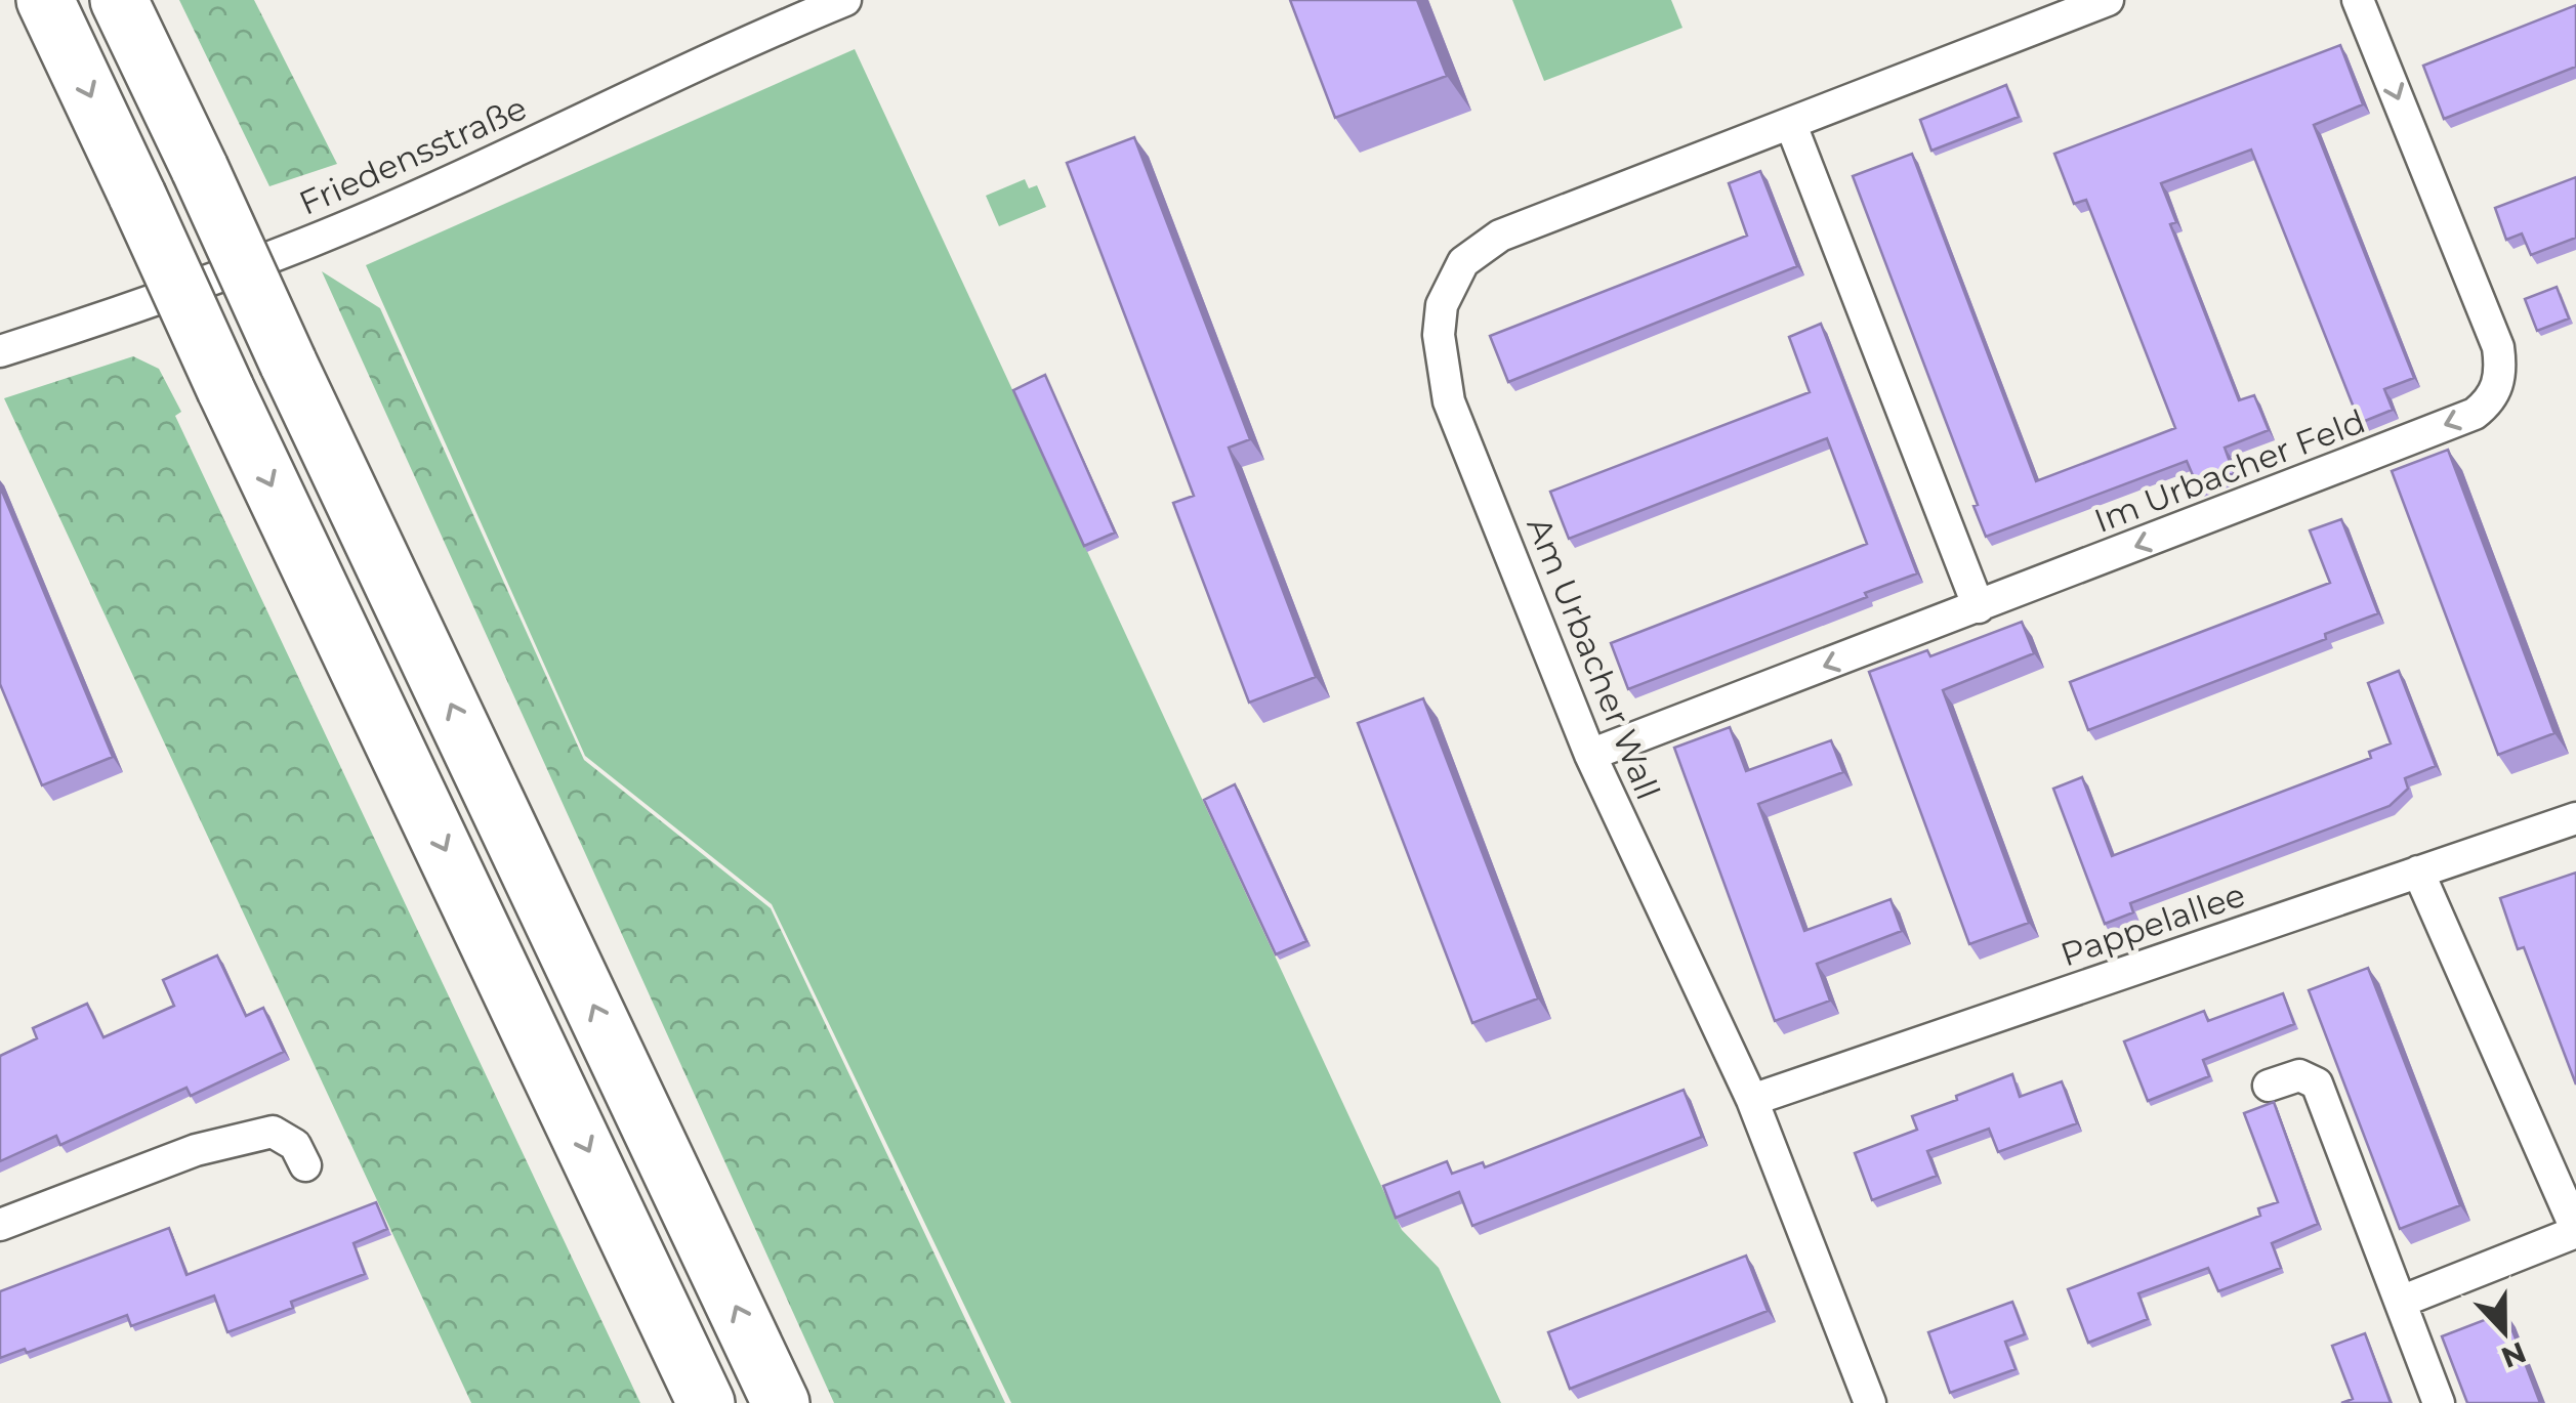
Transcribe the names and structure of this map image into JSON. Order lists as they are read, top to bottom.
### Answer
{
  "streets": {
    "street": [
      "Friedensstraße",
      "Im Urbacher Feld",
      "Am Urbacher Wall",
      "Pappelallee"
    ]
  },
  "crossings": [
    ["Im Urbacher Feld", "Am Urbacher Wall"],
    ["Am Urbacher Wall", "Pappelallee"]
  ],
  "north": "bottom"
}
